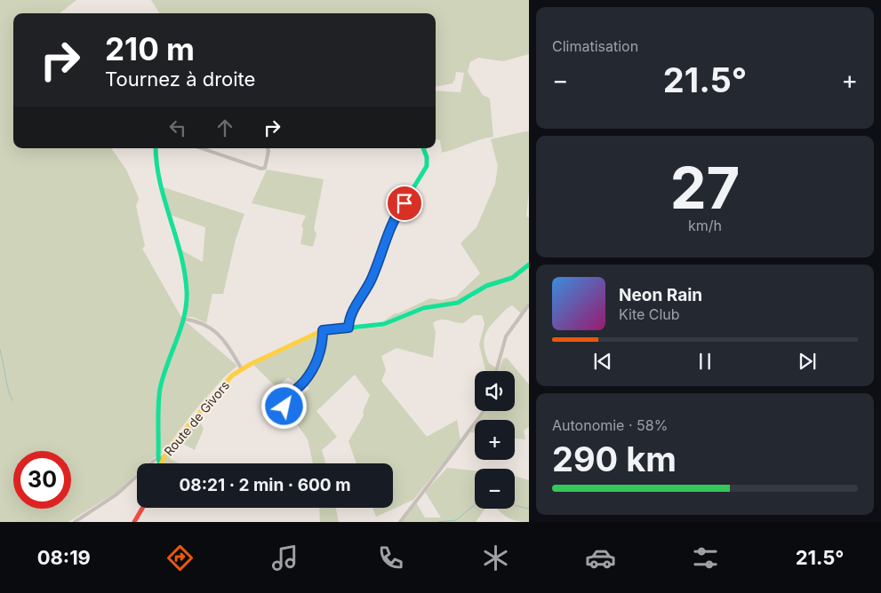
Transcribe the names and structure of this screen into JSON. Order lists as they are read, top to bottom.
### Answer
{
  "streets": {
    "street": ["Route de Givors"]
  },
  "page": {
    "tile": [
      "Climatisation",
      ["27", "km/h"],
      ["Autonomie · 58%", "290 km"]
    ],
    "turn": ["210 m", "Tournez à droite"],
    "heat": ["−", "21.5°", "+"],
    "song": ["Neon Rain", "Kite Club"],
    "map_buttons": ["+", "−"],
    "limit": "30",
    "trip": "08:21 · 2 min · 600 m",
    "tabs": ["08:19", "21.5°"]
  }
}
